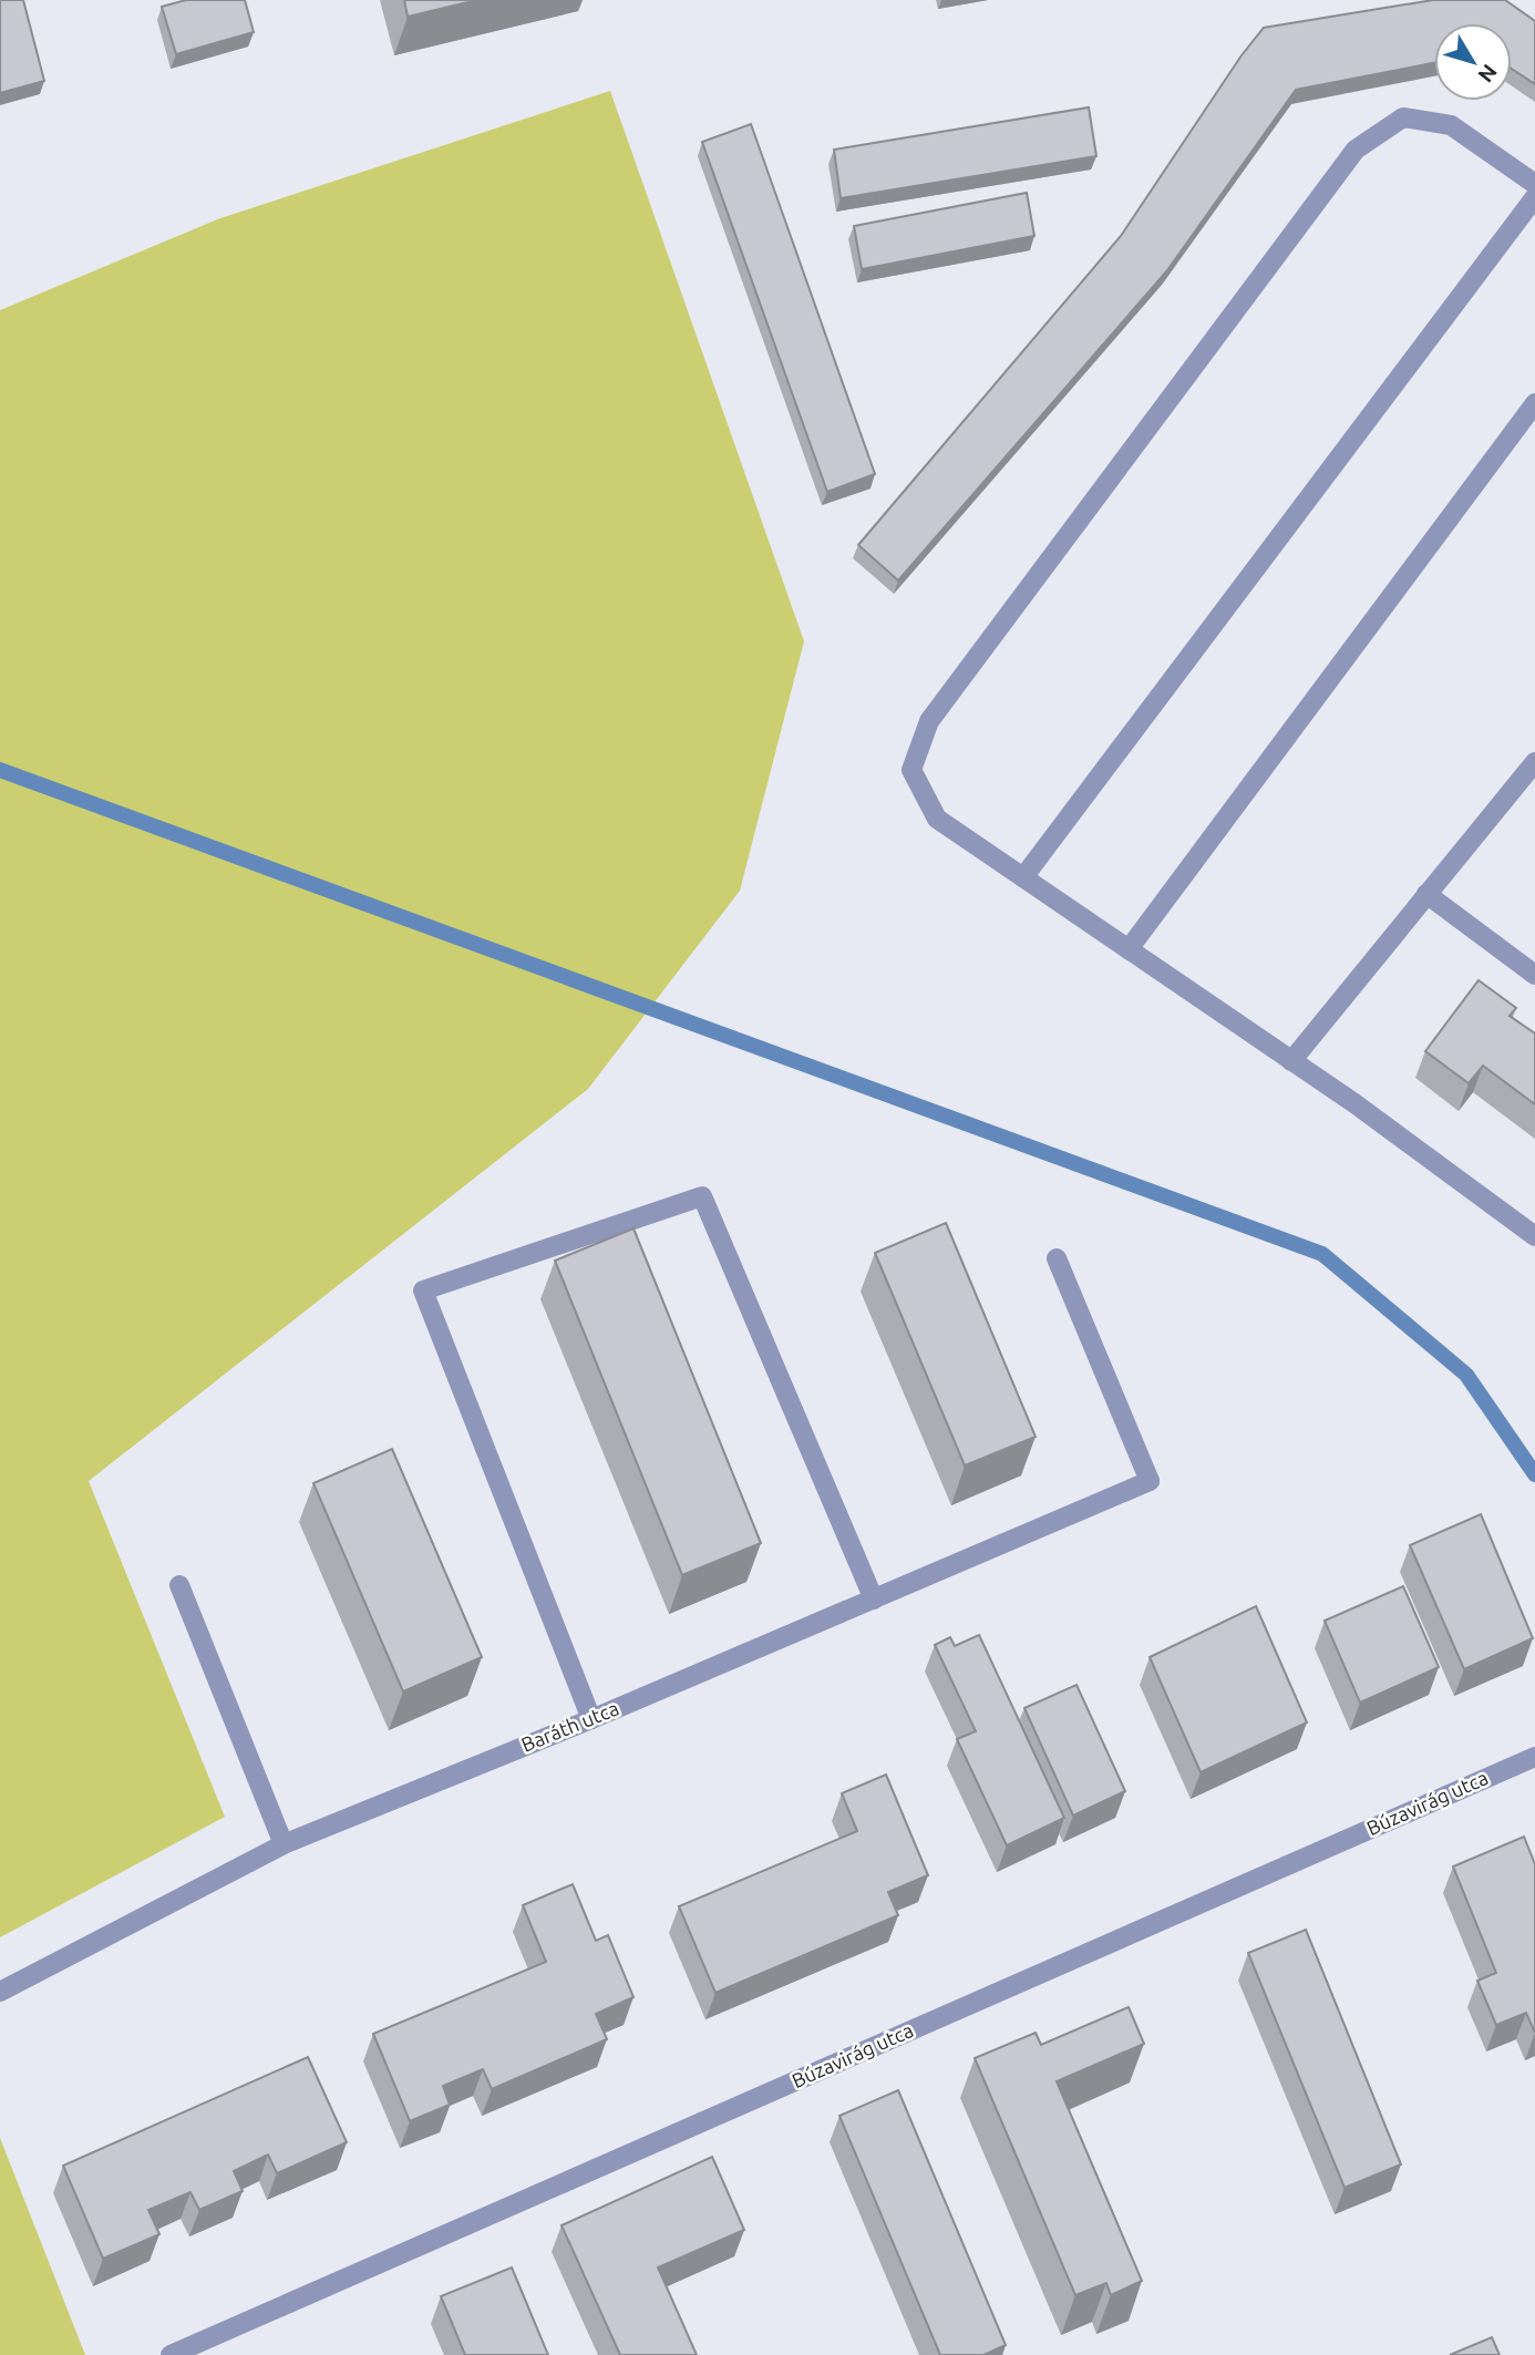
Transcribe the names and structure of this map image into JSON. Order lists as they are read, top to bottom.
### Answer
{
  "streets": {
    "street": ["Baráth utca", "Búzavirág utca"]
  },
  "north": "bottom right"
}
